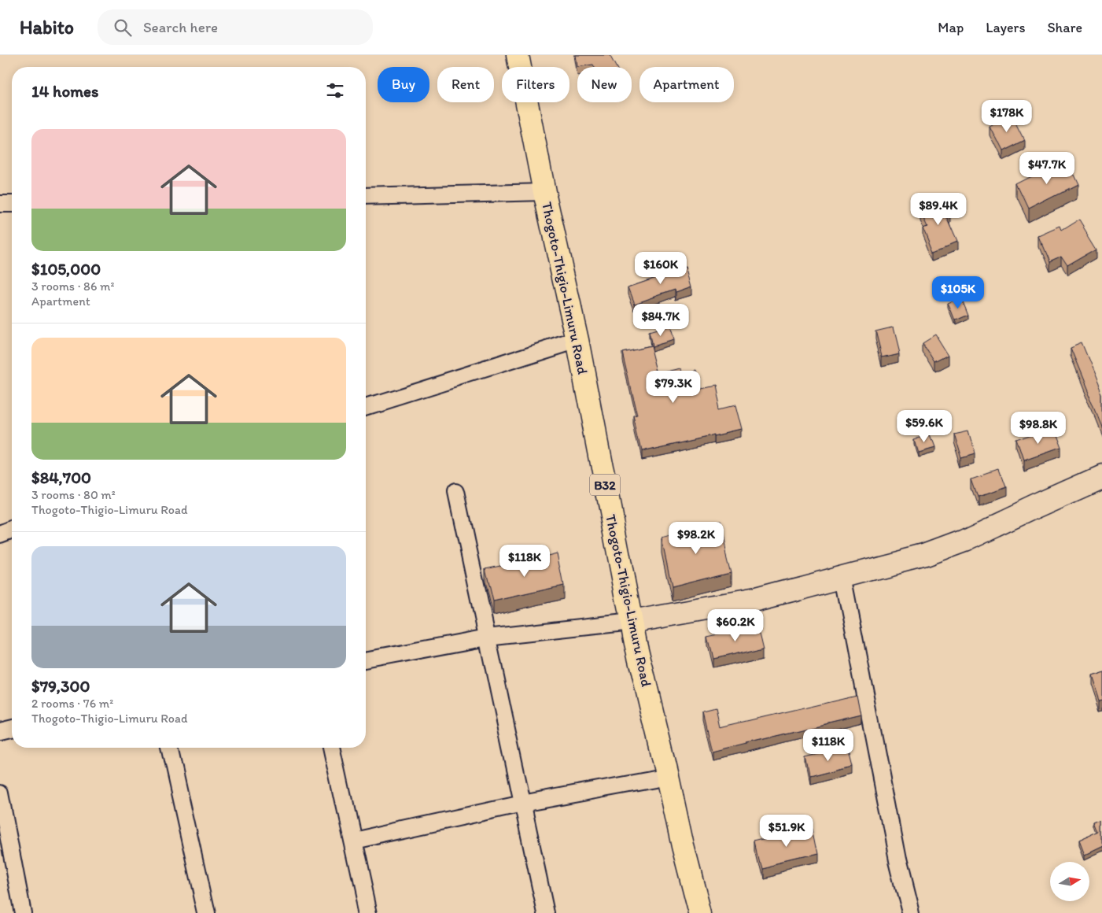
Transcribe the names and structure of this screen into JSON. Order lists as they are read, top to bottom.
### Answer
{
  "streets": {
    "highway": ["Thogoto-Thigio-Limuru Road", "B32"]
  },
  "north": "right",
  "page": {
    "header": "Habito",
    "search": "Search here",
    "nav": ["Map", "Layers", "Share"],
    "chip": [
      "Buy",
      "Rent",
      "Filters",
      "New",
      "Apartment"
    ],
    "heading": "14 homes",
    "price": [
      "$178K",
      "$47.7K",
      "$89.4K",
      "$160K",
      "$105K",
      "$84.7K",
      "$79.3K",
      "$59.6K",
      "$98.8K",
      "$98.2K",
      "$118K",
      "$60.2K",
      "$118K",
      "$51.9K"
    ],
    "list": [
      {
        "name": "$105,000",
        "note": "3 rooms · 86 m² · Apartment"
      },
      {
        "name": "$84,700",
        "note": "3 rooms · 80 m² · Thogoto-Thigio-Limuru Road"
      },
      {
        "name": "$79,300",
        "note": "2 rooms · 76 m² · Thogoto-Thigio-Limuru Road"
      }
    ]
  }
}
